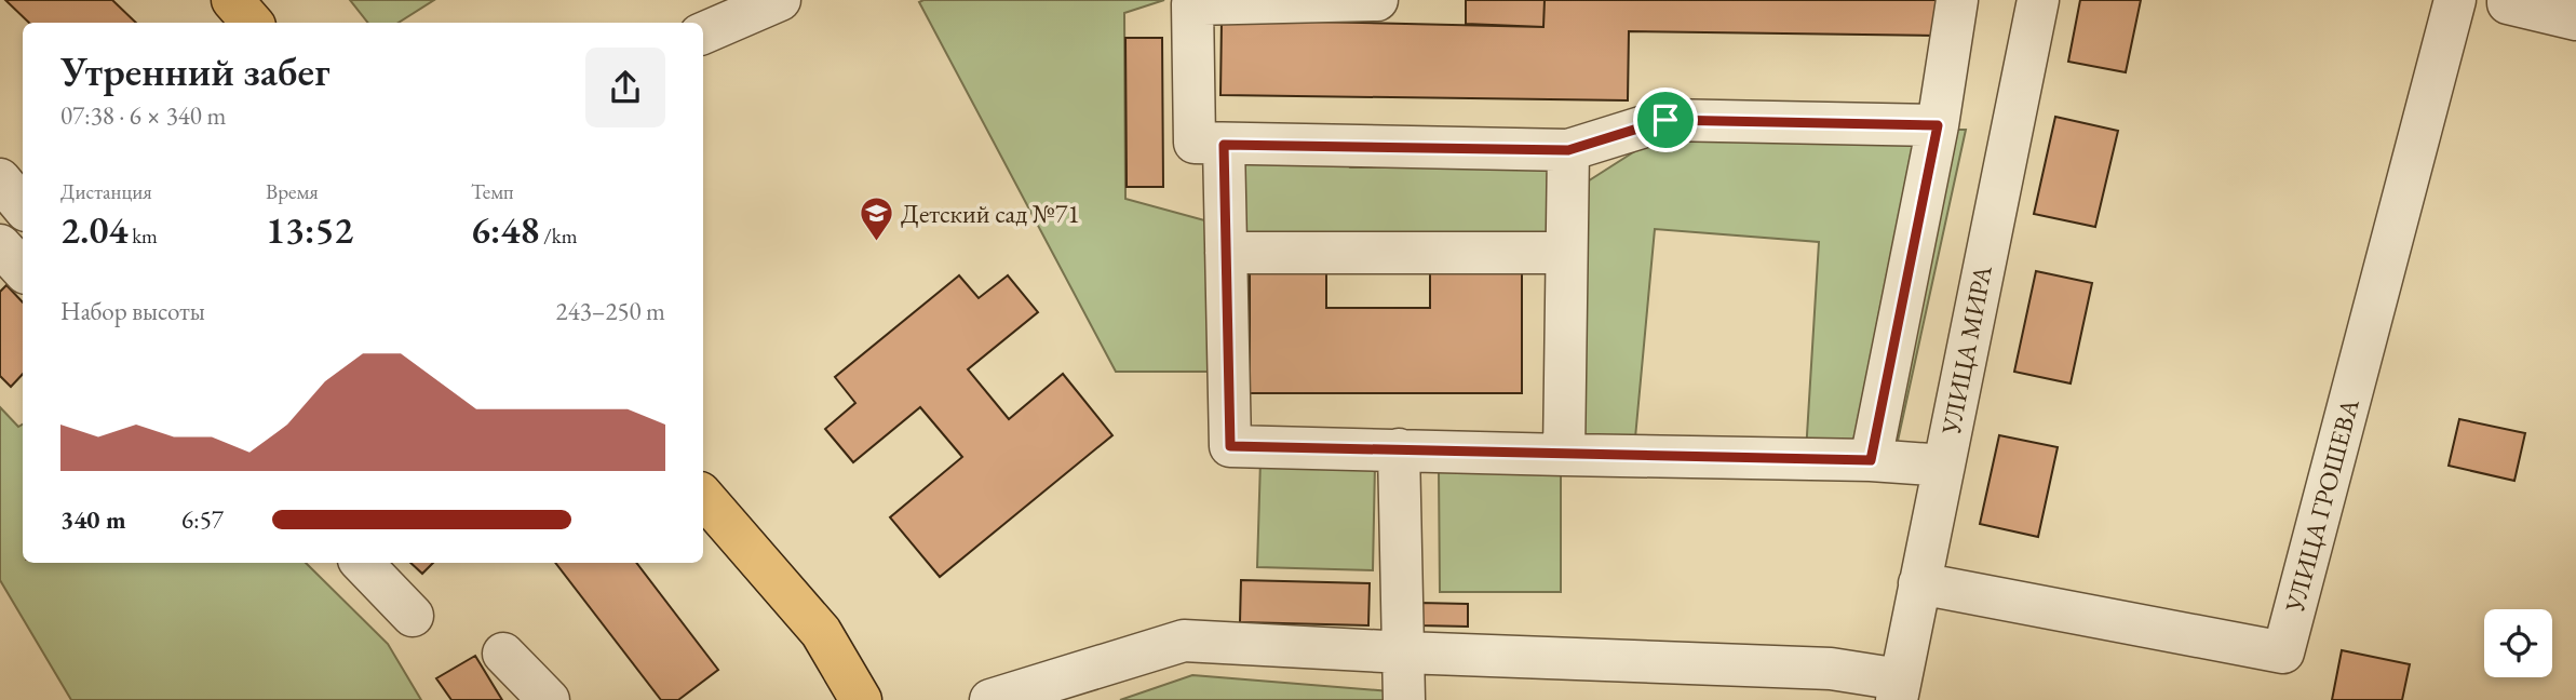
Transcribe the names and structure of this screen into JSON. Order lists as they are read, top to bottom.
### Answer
{
  "streets": {
    "street": ["УЛИЦА МИРА", "УЛИЦА ГРОШЕВА"]
  },
  "crossings": [
    ["УЛИЦА МИРА", "УЛИЦА ГРОШЕВА"]
  ],
  "places": {
    "school or university": ["Детский сад №71"]
  },
  "page": {
    "heading": ["Утренний забег", "07:38 · 6 × 340 m"],
    "stats": [
      ["Дистанция", "2.04 km"],
      ["Время", "13:52"],
      ["Темп", "6:48 /km"]
    ],
    "chart": ["Набор высоты", "243–250 m"],
    "list": [
      {
        "name": "340 m",
        "note": "6:57"
      }
    ]
  }
}
